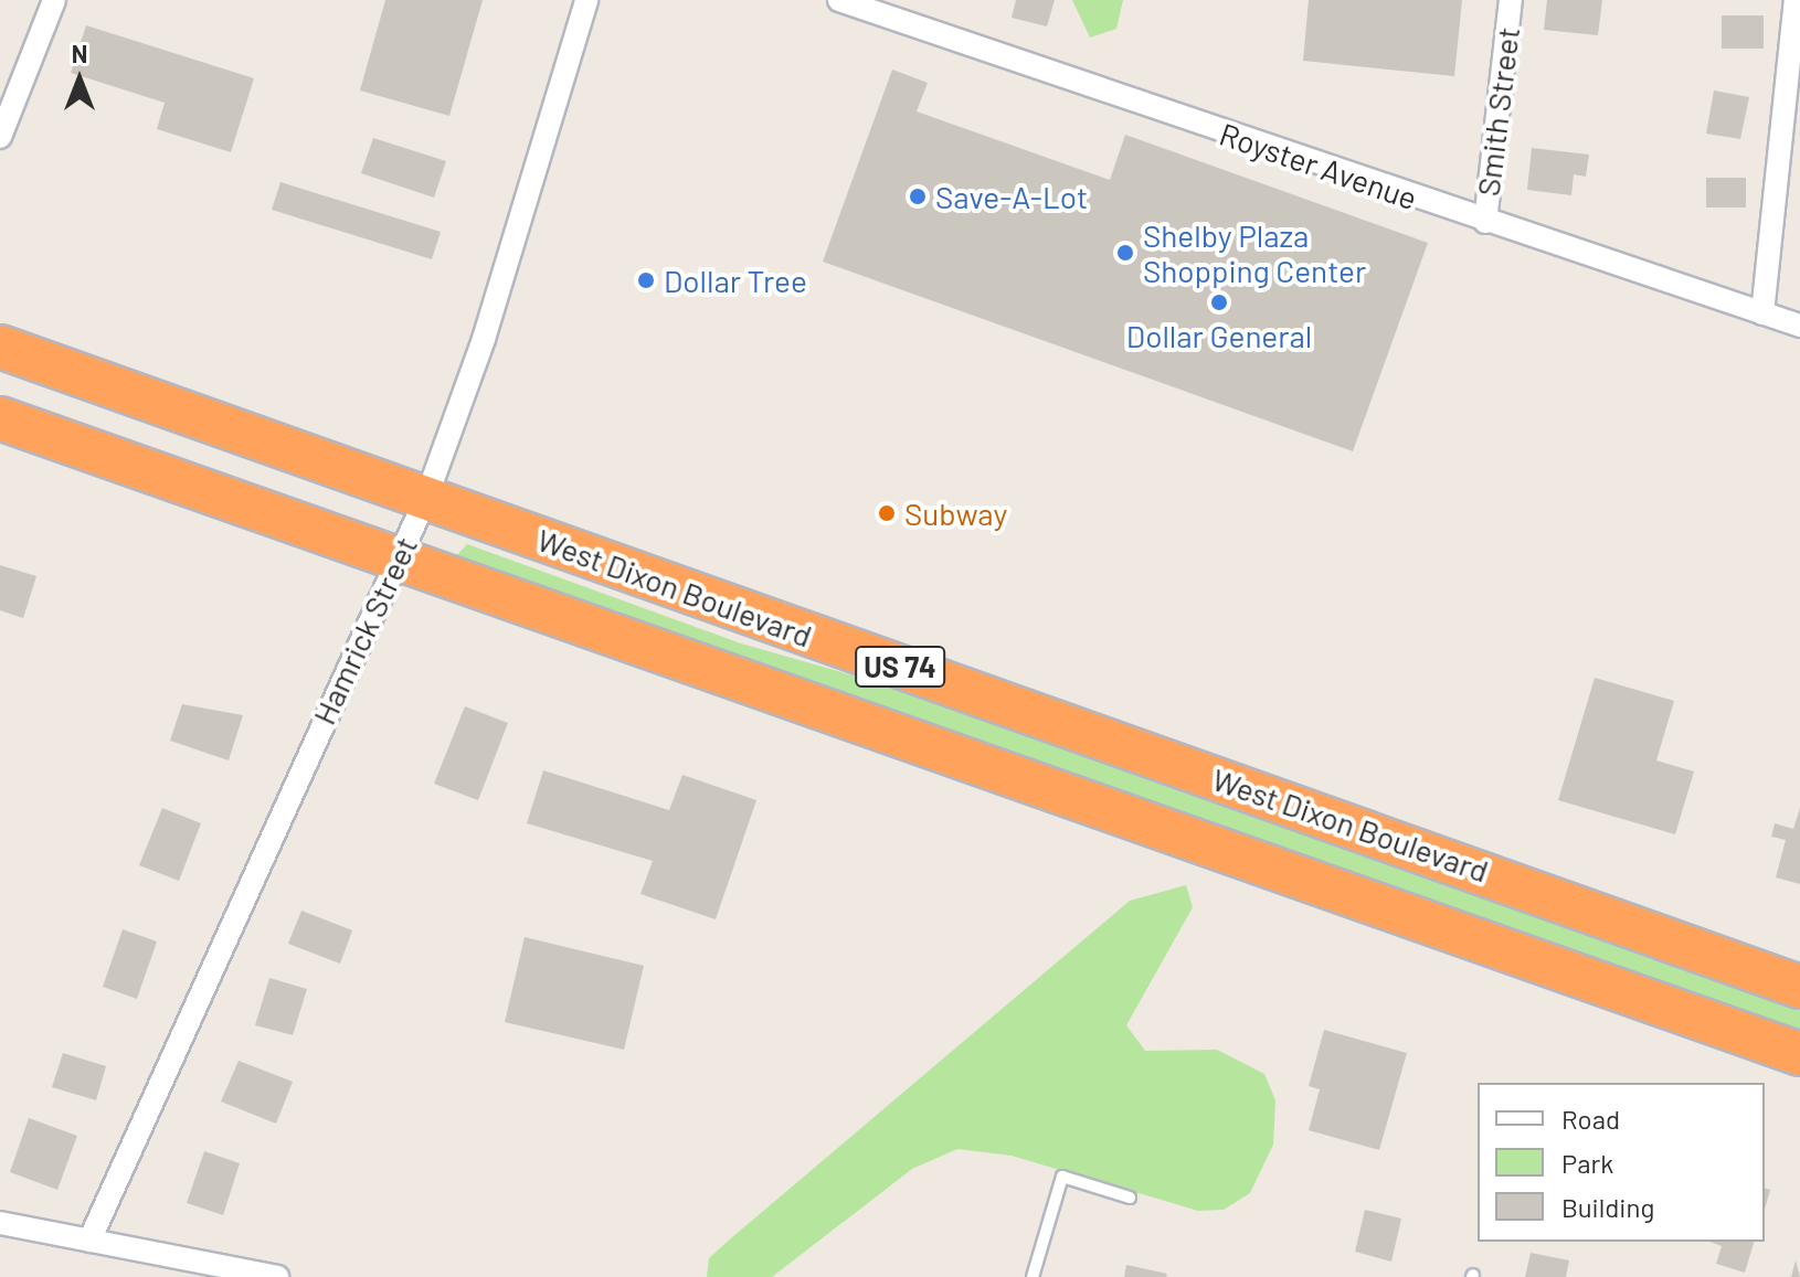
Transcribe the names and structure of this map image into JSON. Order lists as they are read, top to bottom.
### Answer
{
  "streets": {
    "highway": ["West Dixon Boulevard", "US 74"],
    "street": ["Smith Street", "Royster Avenue", "Hamrick Street"]
  },
  "crossings": [
    ["Smith Street", "Royster Avenue"],
    ["West Dixon Boulevard", "Hamrick Street"]
  ],
  "places": [
    "Save-A-Lot",
    "Shelby Plaza Shopping Center",
    "Dollar Tree",
    "Dollar General",
    "Subway"
  ],
  "legend": ["Road", "Park", "Building"],
  "north": "top"
}
